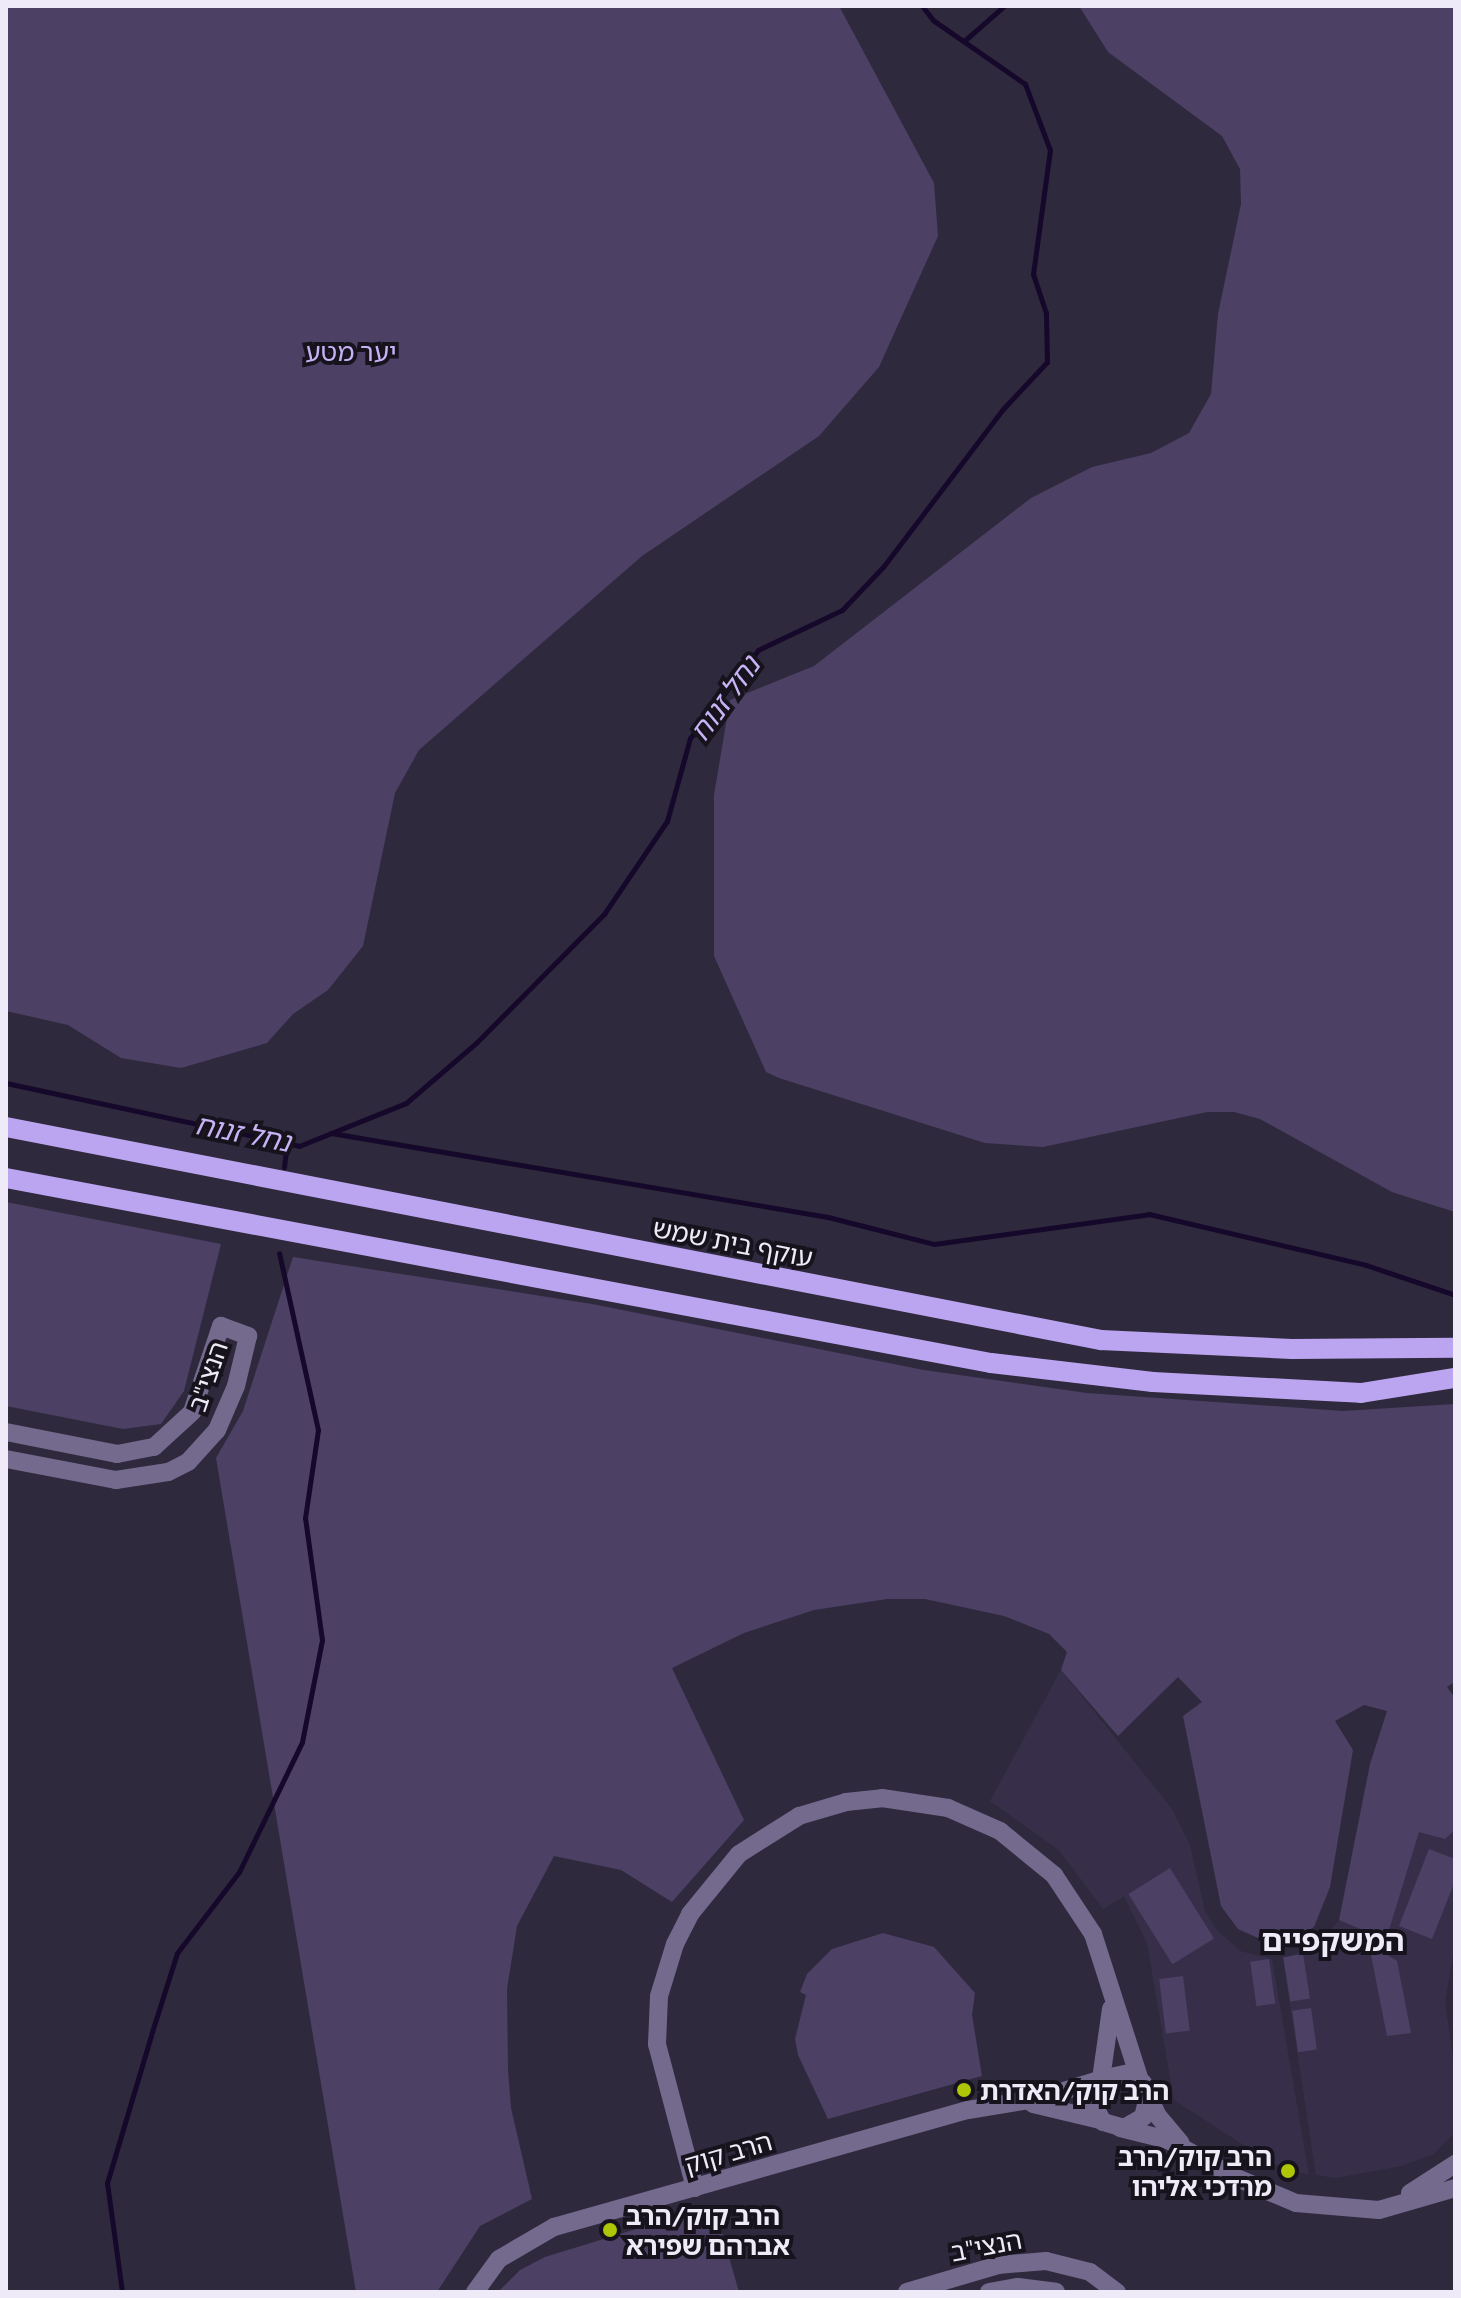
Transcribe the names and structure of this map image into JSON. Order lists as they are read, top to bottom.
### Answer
{
  "streets": {
    "main road": ["עוקף בית שמש"],
    "street": ["הנצי\"ב", "הרב קוק"]
  },
  "districts": ["המשקפיים"],
  "water": ["נחל זנוח"],
  "parks": ["יער מטע"],
  "places": ["הרב קוק/האדרת", "הרב קוק/הרב מרדכי אליהו", "הרב קוק/הרב אברהם שפירא"]
}
